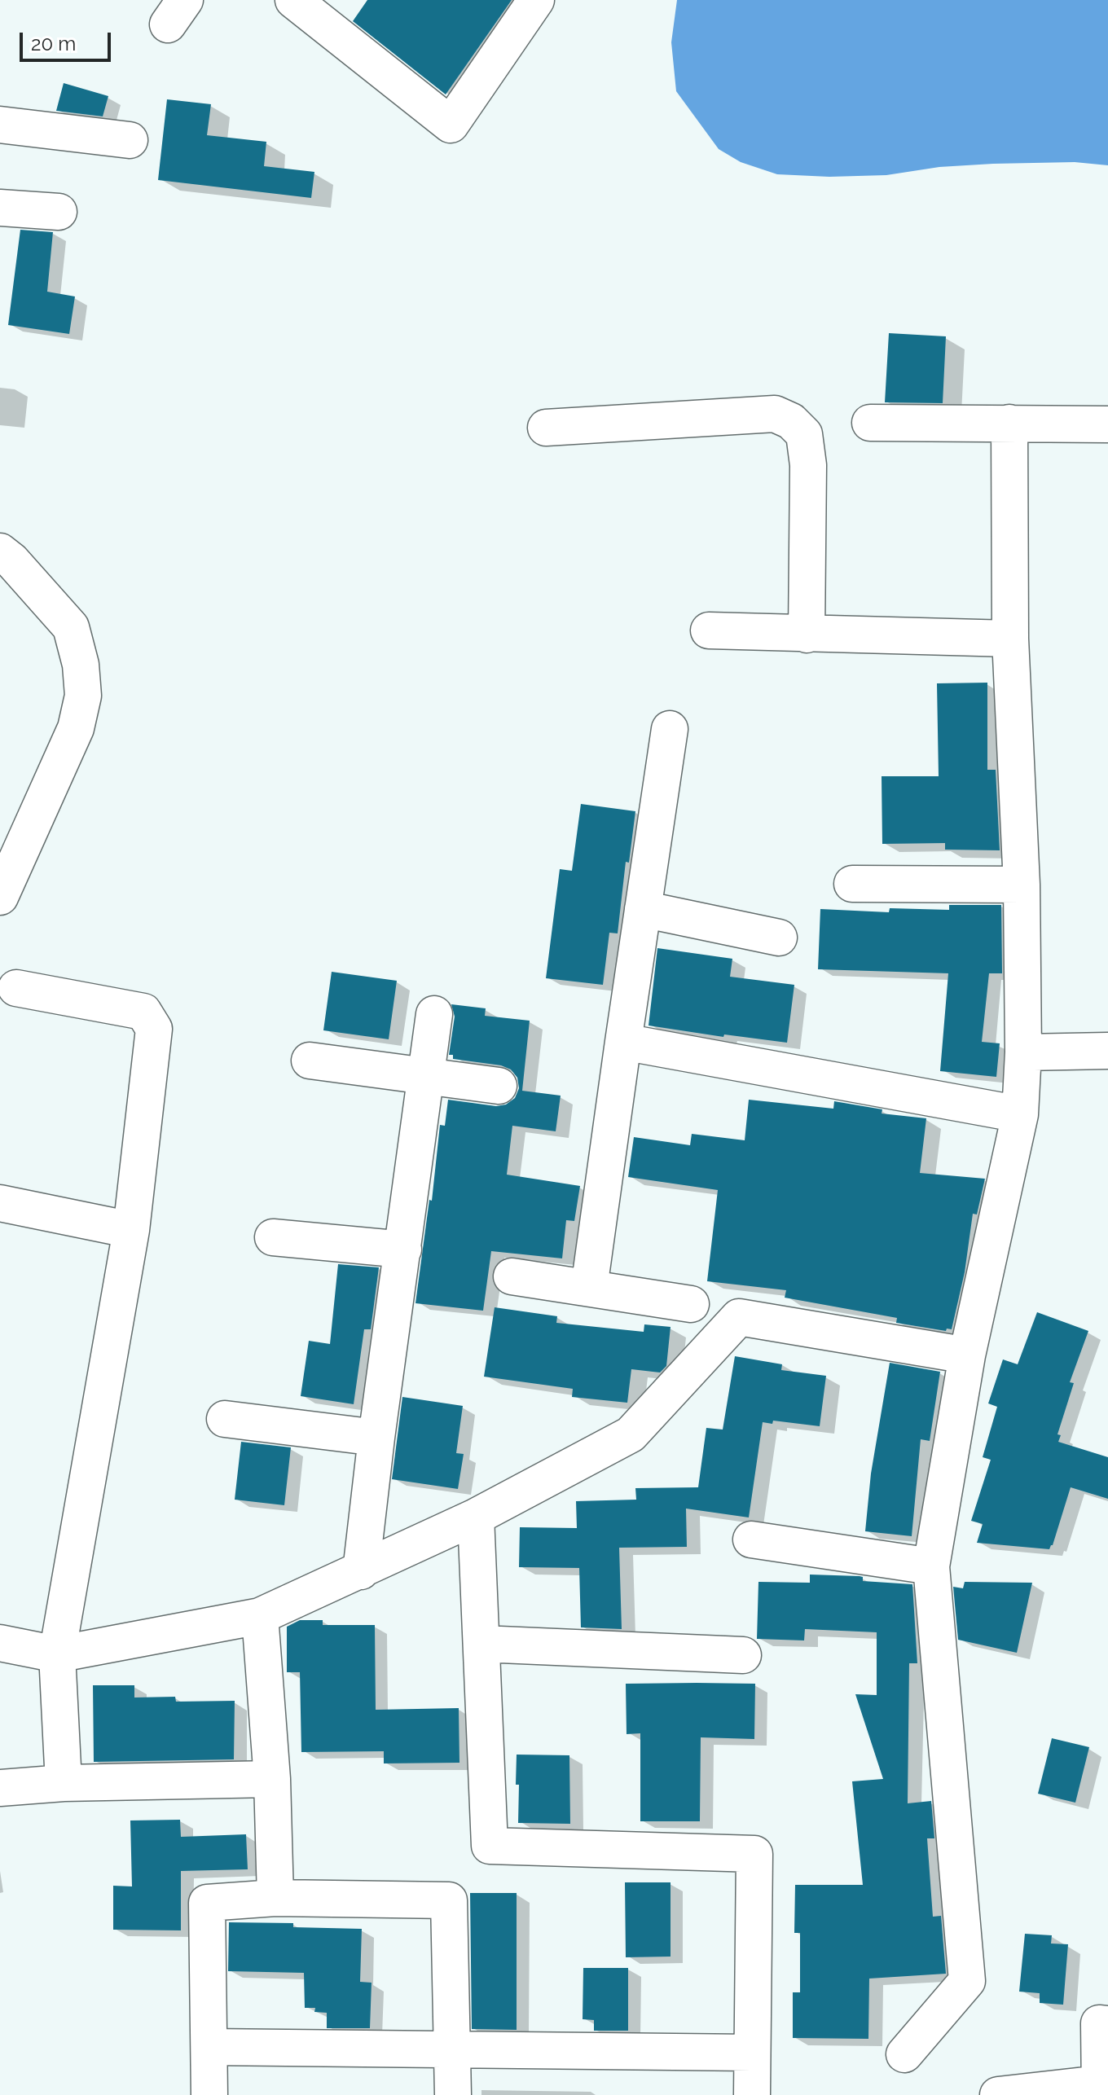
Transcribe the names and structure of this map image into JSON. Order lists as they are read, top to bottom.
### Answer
{
  "scale_bar": "20 m"
}
